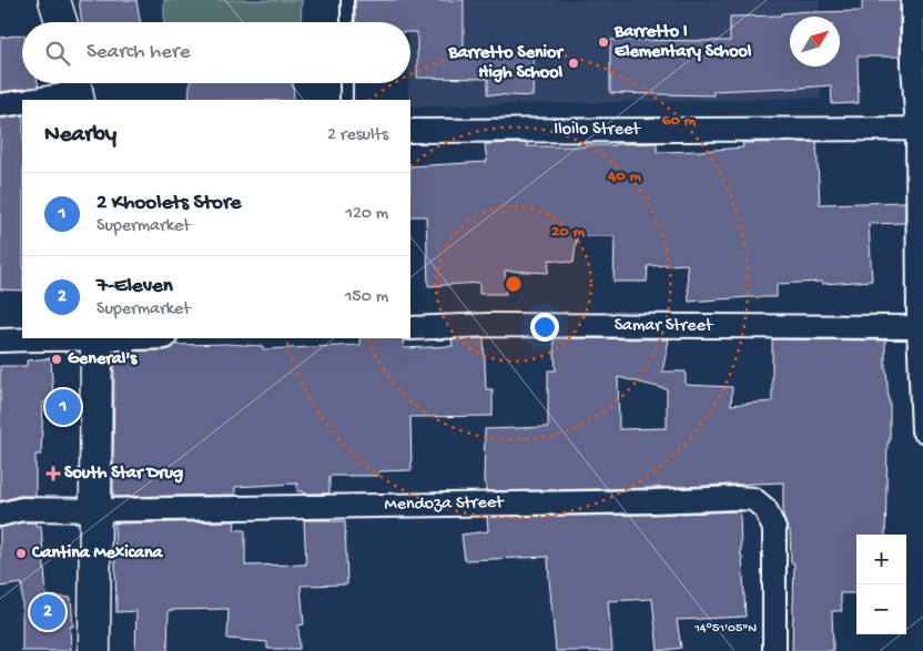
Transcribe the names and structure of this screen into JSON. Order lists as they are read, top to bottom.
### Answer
{
  "streets": {
    "street": ["Iloilo Street", "Samar Street", "Mendoza Street"]
  },
  "places": {
    "other": [
      "Barretto I Elementary School",
      "Barretto Senior High School",
      "General's",
      "Cantina Mexicana"
    ],
    "health": ["South Star Drug"]
  },
  "north": "top right",
  "page": {
    "search": "Search here",
    "heading": ["Nearby", "2 results"],
    "list": [
      {
        "mark": "1",
        "name": "2 Khoolets Store",
        "note": "Supermarket",
        "value": "120 m"
      },
      {
        "mark": "2",
        "name": "7-Eleven",
        "note": "Supermarket",
        "value": "150 m"
      }
    ],
    "pins": ["1", "2"],
    "map_buttons": ["+", "−"]
  },
  "coordinates": ["14°51'05\"N"],
  "rings": ["60 m", "40 m", "20 m"]
}
